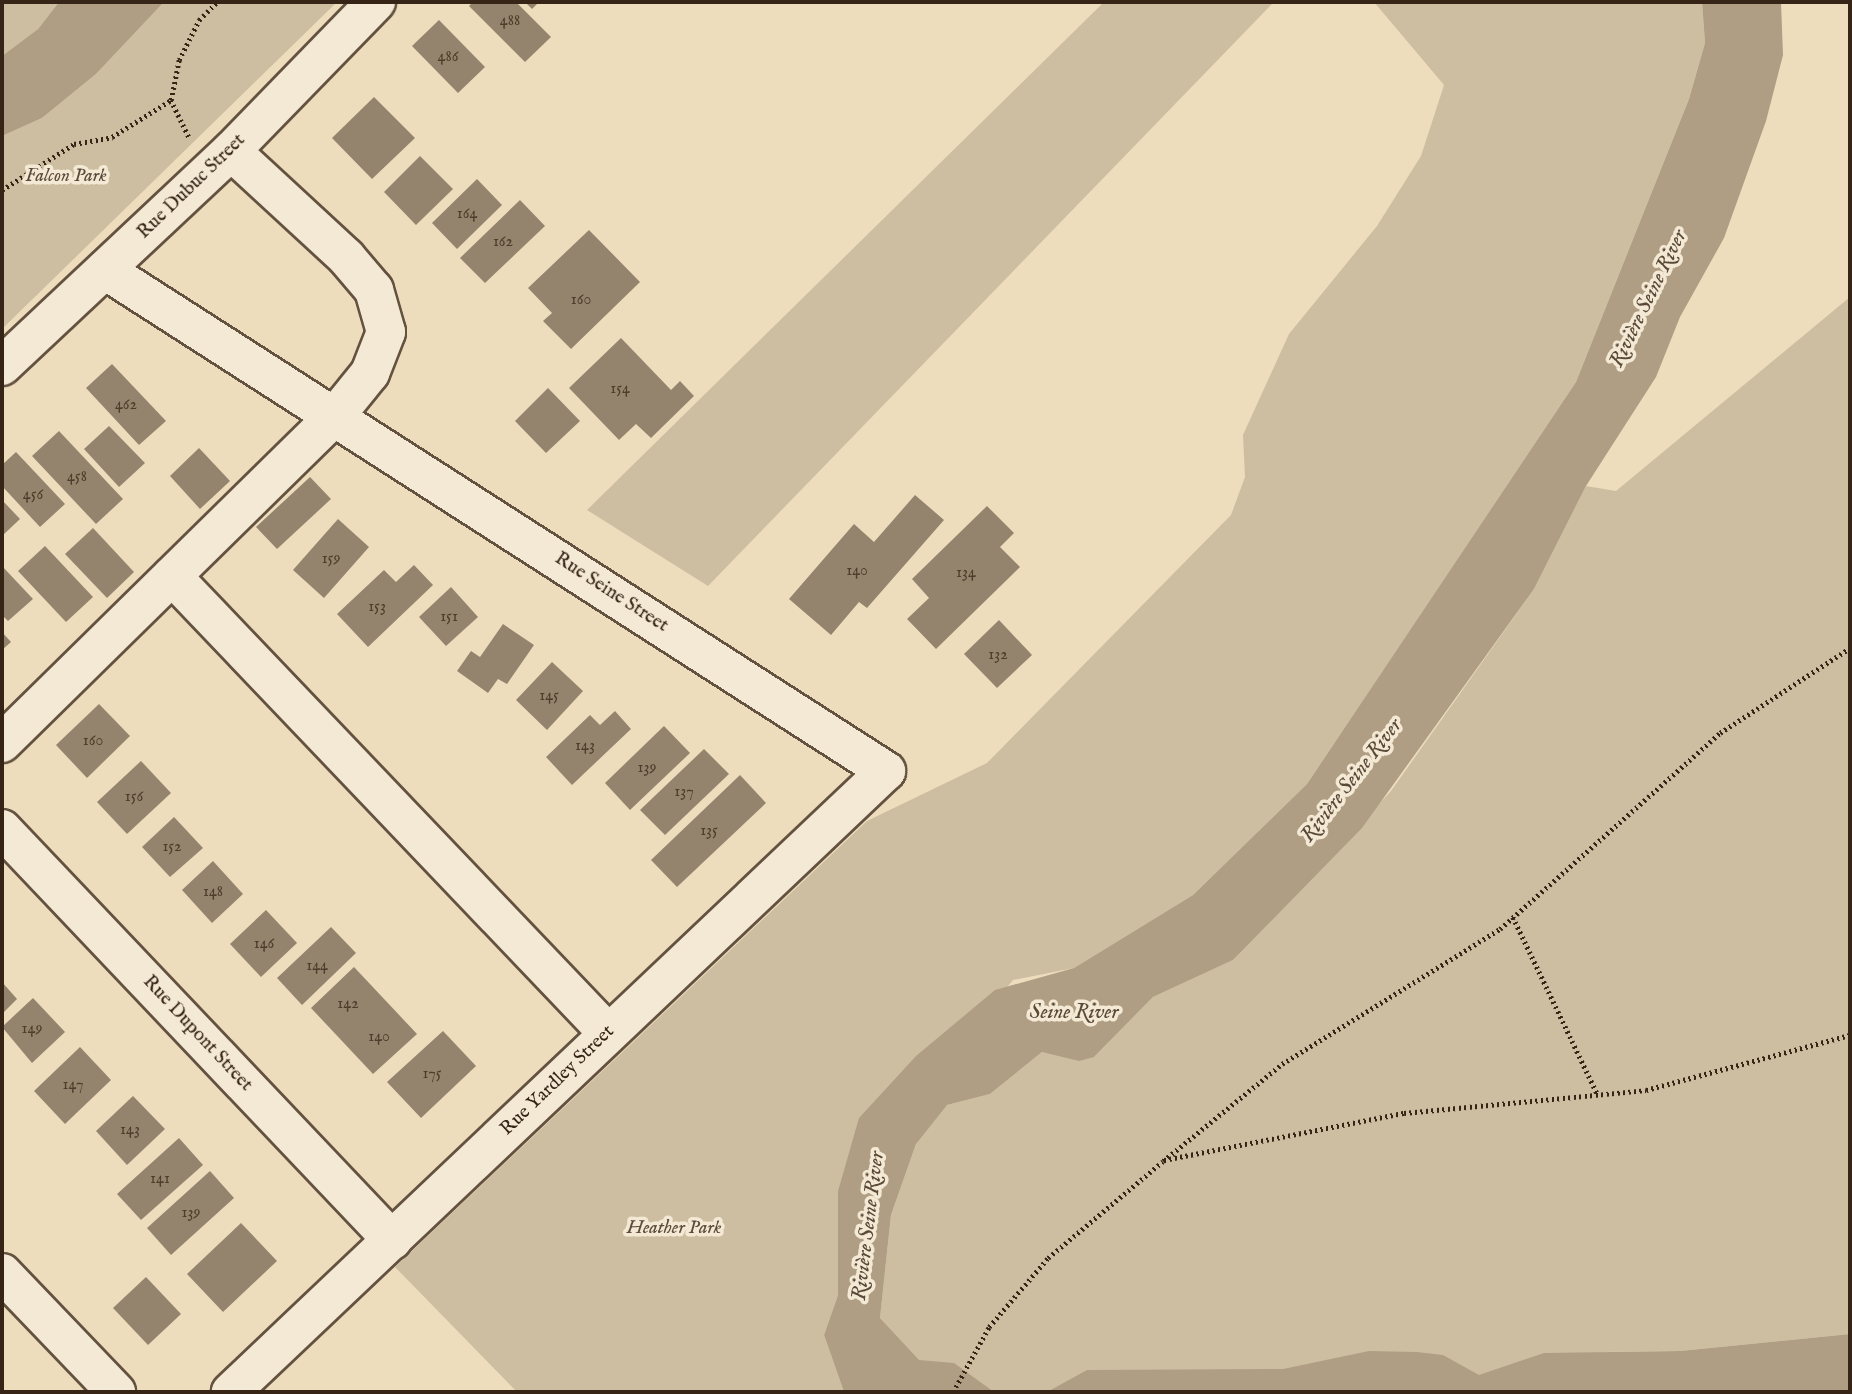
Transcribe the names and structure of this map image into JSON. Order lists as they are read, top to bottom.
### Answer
{
  "streets": {
    "street": [
      "Rue Dubuc Street",
      "Rue Seine Street",
      "Rue Dupont Street",
      "Rue Yardley Street"
    ]
  },
  "crossings": [
    ["Rue Dubuc Street", "Rue Seine Street"],
    ["Rue Seine Street", "Rue Yardley Street"],
    ["Rue Dupont Street", "Rue Yardley Street"]
  ],
  "water": ["Rivière Seine River", "Seine River"],
  "parks": ["Falcon Park", "Heather Park"],
  "house_numbers": [
    "488",
    "486",
    "164",
    "162",
    "160",
    "154",
    "462",
    "458",
    "456",
    "159",
    "140",
    "134",
    "153",
    "151",
    "132",
    "145",
    "160",
    "143",
    "139",
    "137",
    "156",
    "135",
    "152",
    "148",
    "146",
    "144",
    "142",
    "149",
    "140",
    "175",
    "147",
    "143",
    "141",
    "139"
  ]
}
